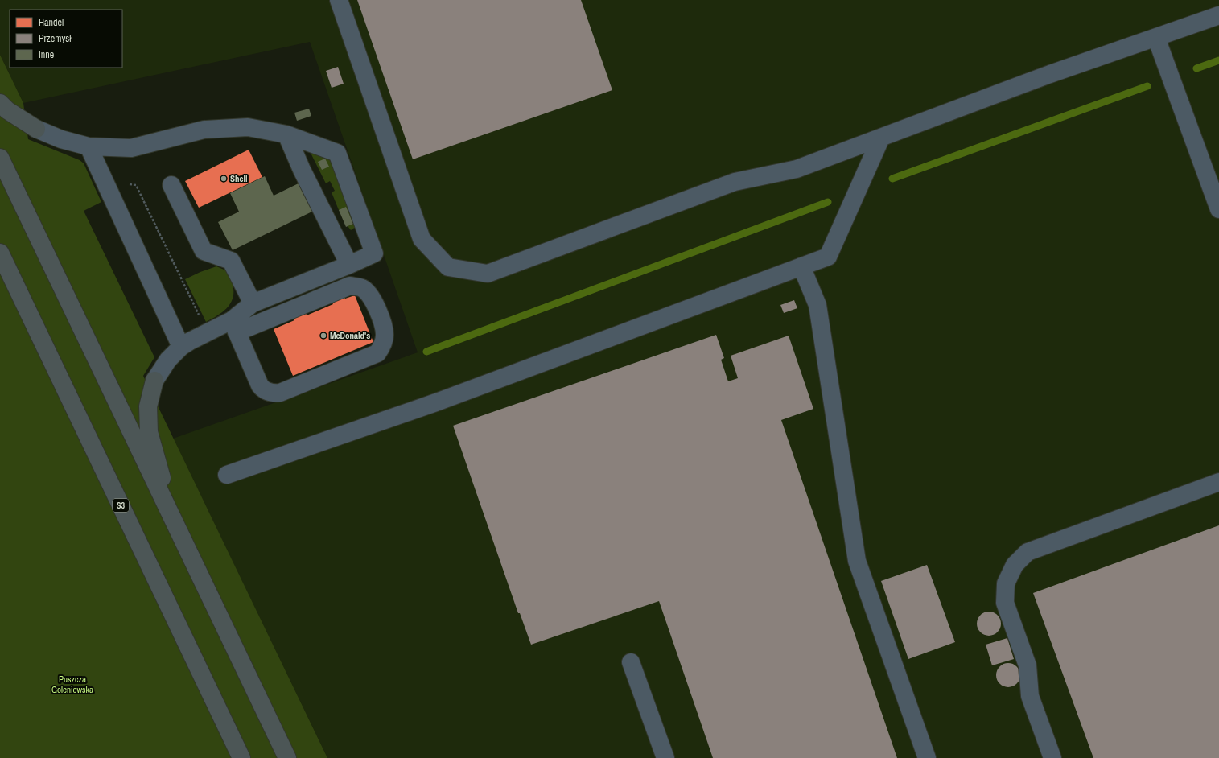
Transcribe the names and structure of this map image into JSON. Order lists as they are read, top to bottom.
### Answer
{
  "streets": {
    "highway": ["S3"]
  },
  "parks": ["Puszcza Goleniowska"],
  "places": ["Shell", "McDonald's"],
  "legend": ["Handel", "Przemysł", "Inne"]
}
